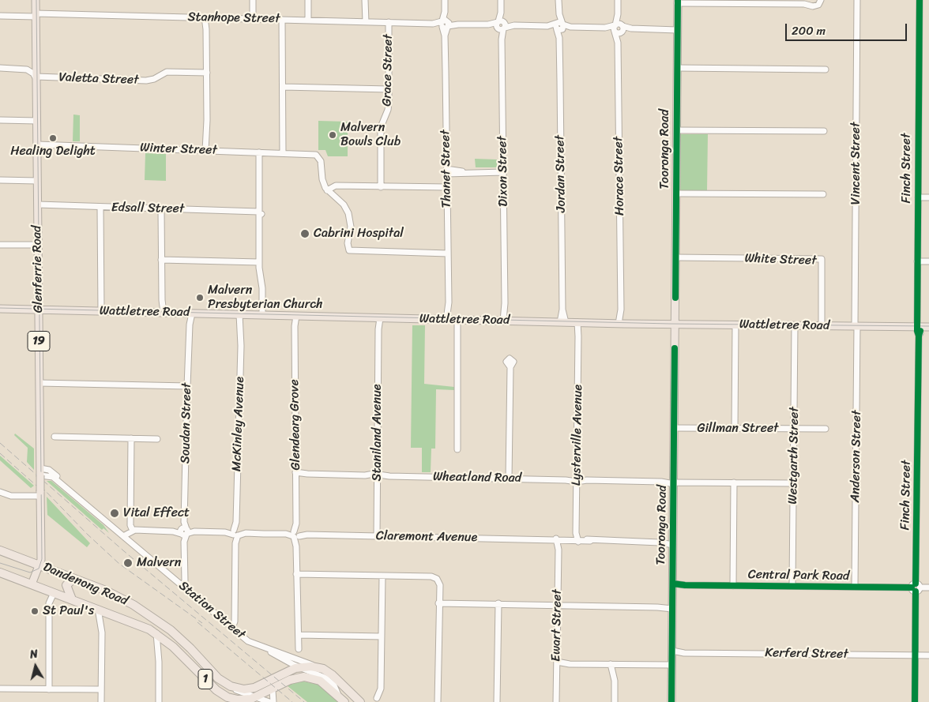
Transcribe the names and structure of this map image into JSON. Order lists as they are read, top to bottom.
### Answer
{
  "streets": {
    "highway": ["Dandenong Road", "1"],
    "main road": [
      "Tooronga Road",
      "Glenferrie Road",
      "Wattletree Road",
      "19"
    ],
    "street": [
      "Stanhope Street",
      "Grace Street",
      "Valetta Street",
      "Winter Street",
      "Vincent Street",
      "Finch Street",
      "Thanet Street",
      "Dixon Street",
      "Jordan Street",
      "Horace Street",
      "Edsall Street",
      "White Street",
      "Soudan Street",
      "McKinley Avenue",
      "Glendearg Grove",
      "Gillman Street",
      "Staniland Avenue",
      "Lysterville Avenue",
      "Westgarth Street",
      "Anderson Street",
      "Wheatland Road",
      "Claremont Avenue",
      "Central Park Road",
      "Station Street",
      "Ewart Street",
      "Kerferd Street"
    ]
  },
  "crossings": [
    ["Stanhope Street", "Grace Street"],
    ["Stanhope Street", "Thanet Street"],
    ["Stanhope Street", "Glenferrie Road"],
    ["Valetta Street", "Glenferrie Road"],
    ["Winter Street", "Glenferrie Road"],
    ["Tooronga Road", "White Street"],
    ["Tooronga Road", "Wattletree Road"],
    ["Tooronga Road", "Gillman Street"],
    ["Tooronga Road", "Wheatland Road"],
    ["Tooronga Road", "Claremont Avenue"],
    ["Tooronga Road", "Central Park Road"],
    ["Tooronga Road", "Kerferd Street"],
    ["Vincent Street", "Wattletree Road"],
    ["Vincent Street", "Anderson Street"],
    ["Finch Street", "Wattletree Road"],
    ["Finch Street", "Central Park Road"],
    ["Finch Street", "Kerferd Street"],
    ["Thanet Street", "Wattletree Road"],
    ["Dixon Street", "Wattletree Road"],
    ["Jordan Street", "Wattletree Road"],
    ["Horace Street", "Wattletree Road"],
    ["Edsall Street", "Glenferrie Road"],
    ["White Street", "Wattletree Road"],
    ["Glenferrie Road", "Wattletree Road"],
    ["Glenferrie Road", "Dandenong Road"],
    ["Glenferrie Road", "Station Street"],
    ["Wattletree Road", "Soudan Street"],
    ["Wattletree Road", "McKinley Avenue"],
    ["Wattletree Road", "Glendearg Grove"],
    ["Wattletree Road", "Staniland Avenue"],
    ["Wattletree Road", "Lysterville Avenue"],
    ["Wattletree Road", "Westgarth Street"],
    ["Wattletree Road", "Anderson Street"],
    ["Glendearg Grove", "Wheatland Road"],
    ["Glendearg Grove", "Claremont Avenue"],
    ["Gillman Street", "Westgarth Street"],
    ["Staniland Avenue", "Wheatland Road"],
    ["Staniland Avenue", "Claremont Avenue"],
    ["Lysterville Avenue", "Wheatland Road"],
    ["Lysterville Avenue", "Claremont Avenue"],
    ["Westgarth Street", "Wheatland Road"],
    ["Westgarth Street", "Central Park Road"],
    ["Anderson Street", "Central Park Road"],
    ["Claremont Avenue", "Ewart Street"],
    ["Dandenong Road", "Station Street"],
    ["Dandenong Road", "1"],
    ["Station Street", "1"]
  ],
  "places": [
    "Malvern Bowls Club",
    "Healing Delight",
    "Cabrini Hospital",
    "Malvern Presbyterian Church",
    "Vital Effect",
    "Malvern",
    "St Paul's"
  ],
  "scale_bar": "200 m",
  "north": "top"
}
